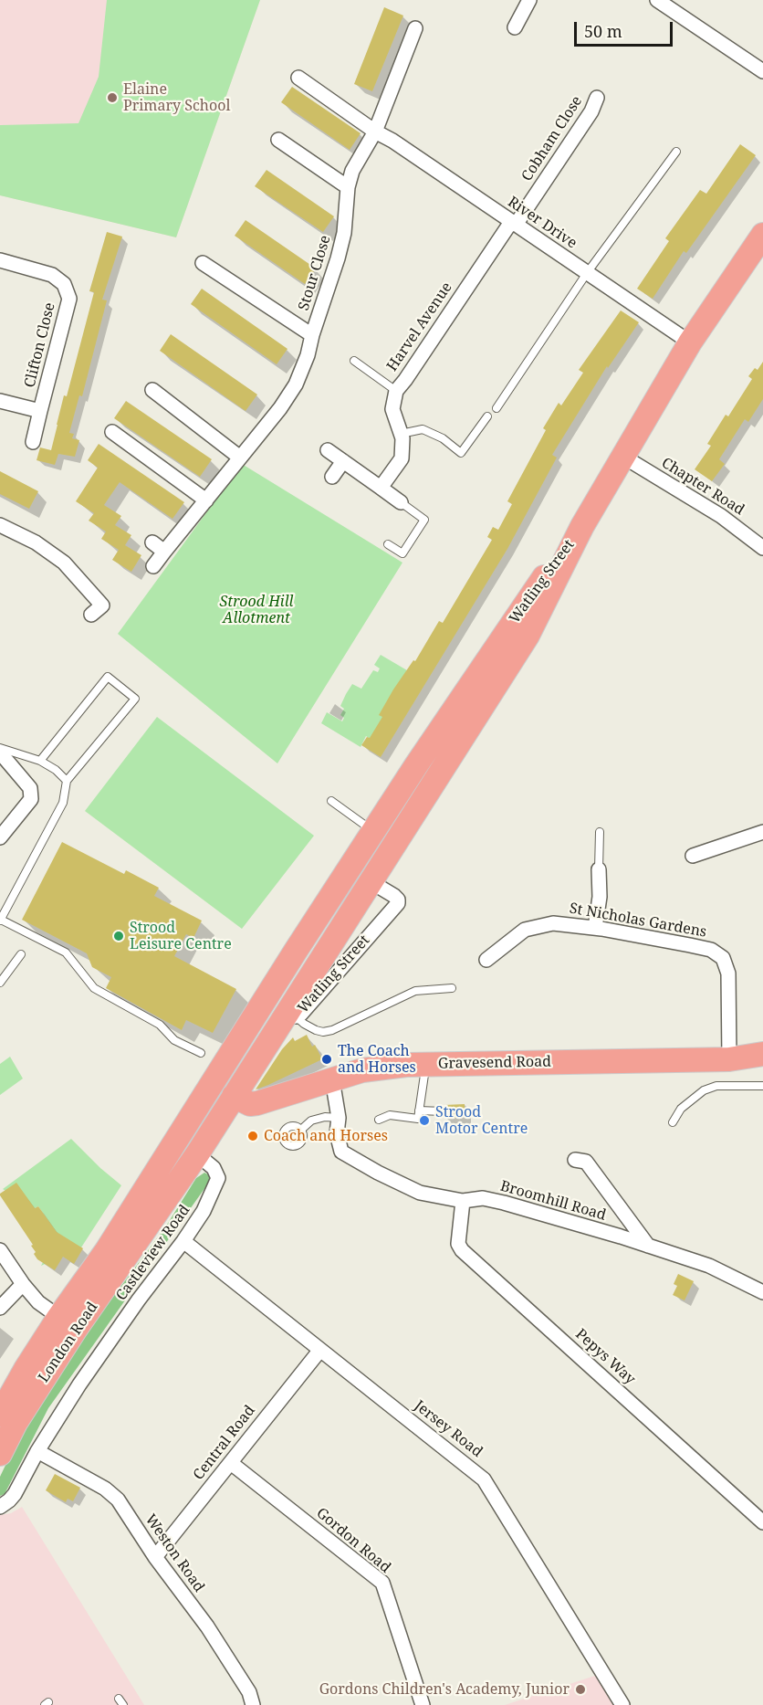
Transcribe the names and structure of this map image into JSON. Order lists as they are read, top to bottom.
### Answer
{
  "streets": {
    "main road": ["Watling Street", "Gravesend Road", "London Road"],
    "street": [
      "Cobham Close",
      "River Drive",
      "Stour Close",
      "Harvel Avenue",
      "Clifton Close",
      "Chapter Road",
      "St Nicholas Gardens",
      "Broomhill Road",
      "Castleview Road",
      "Pepys Way",
      "Jersey Road",
      "Central Road",
      "Gordon Road",
      "Weston Road"
    ]
  },
  "crossings": [
    ["Cobham Close", "River Drive"],
    ["Cobham Close", "Harvel Avenue"],
    ["River Drive", "Stour Close"],
    ["River Drive", "Harvel Avenue"],
    ["Watling Street", "Gravesend Road"],
    ["Watling Street", "London Road"],
    ["St Nicholas Gardens", "Gravesend Road"],
    ["Gravesend Road", "Broomhill Road"],
    ["Gravesend Road", "London Road"],
    ["Broomhill Road", "Pepys Way"],
    ["Castleview Road", "London Road"],
    ["Castleview Road", "Jersey Road"],
    ["Castleview Road", "Weston Road"],
    ["Jersey Road", "Central Road"],
    ["Central Road", "Gordon Road"],
    ["Central Road", "Weston Road"]
  ],
  "parks": ["Strood Hill Allotment"],
  "places": [
    "Elaine Primary School",
    "Strood Leisure Centre",
    "The Coach and Horses",
    "Strood Motor Centre",
    "Coach and Horses",
    "Gordons Children's Academy, Junior"
  ],
  "scale_bar": "50 m"
}
